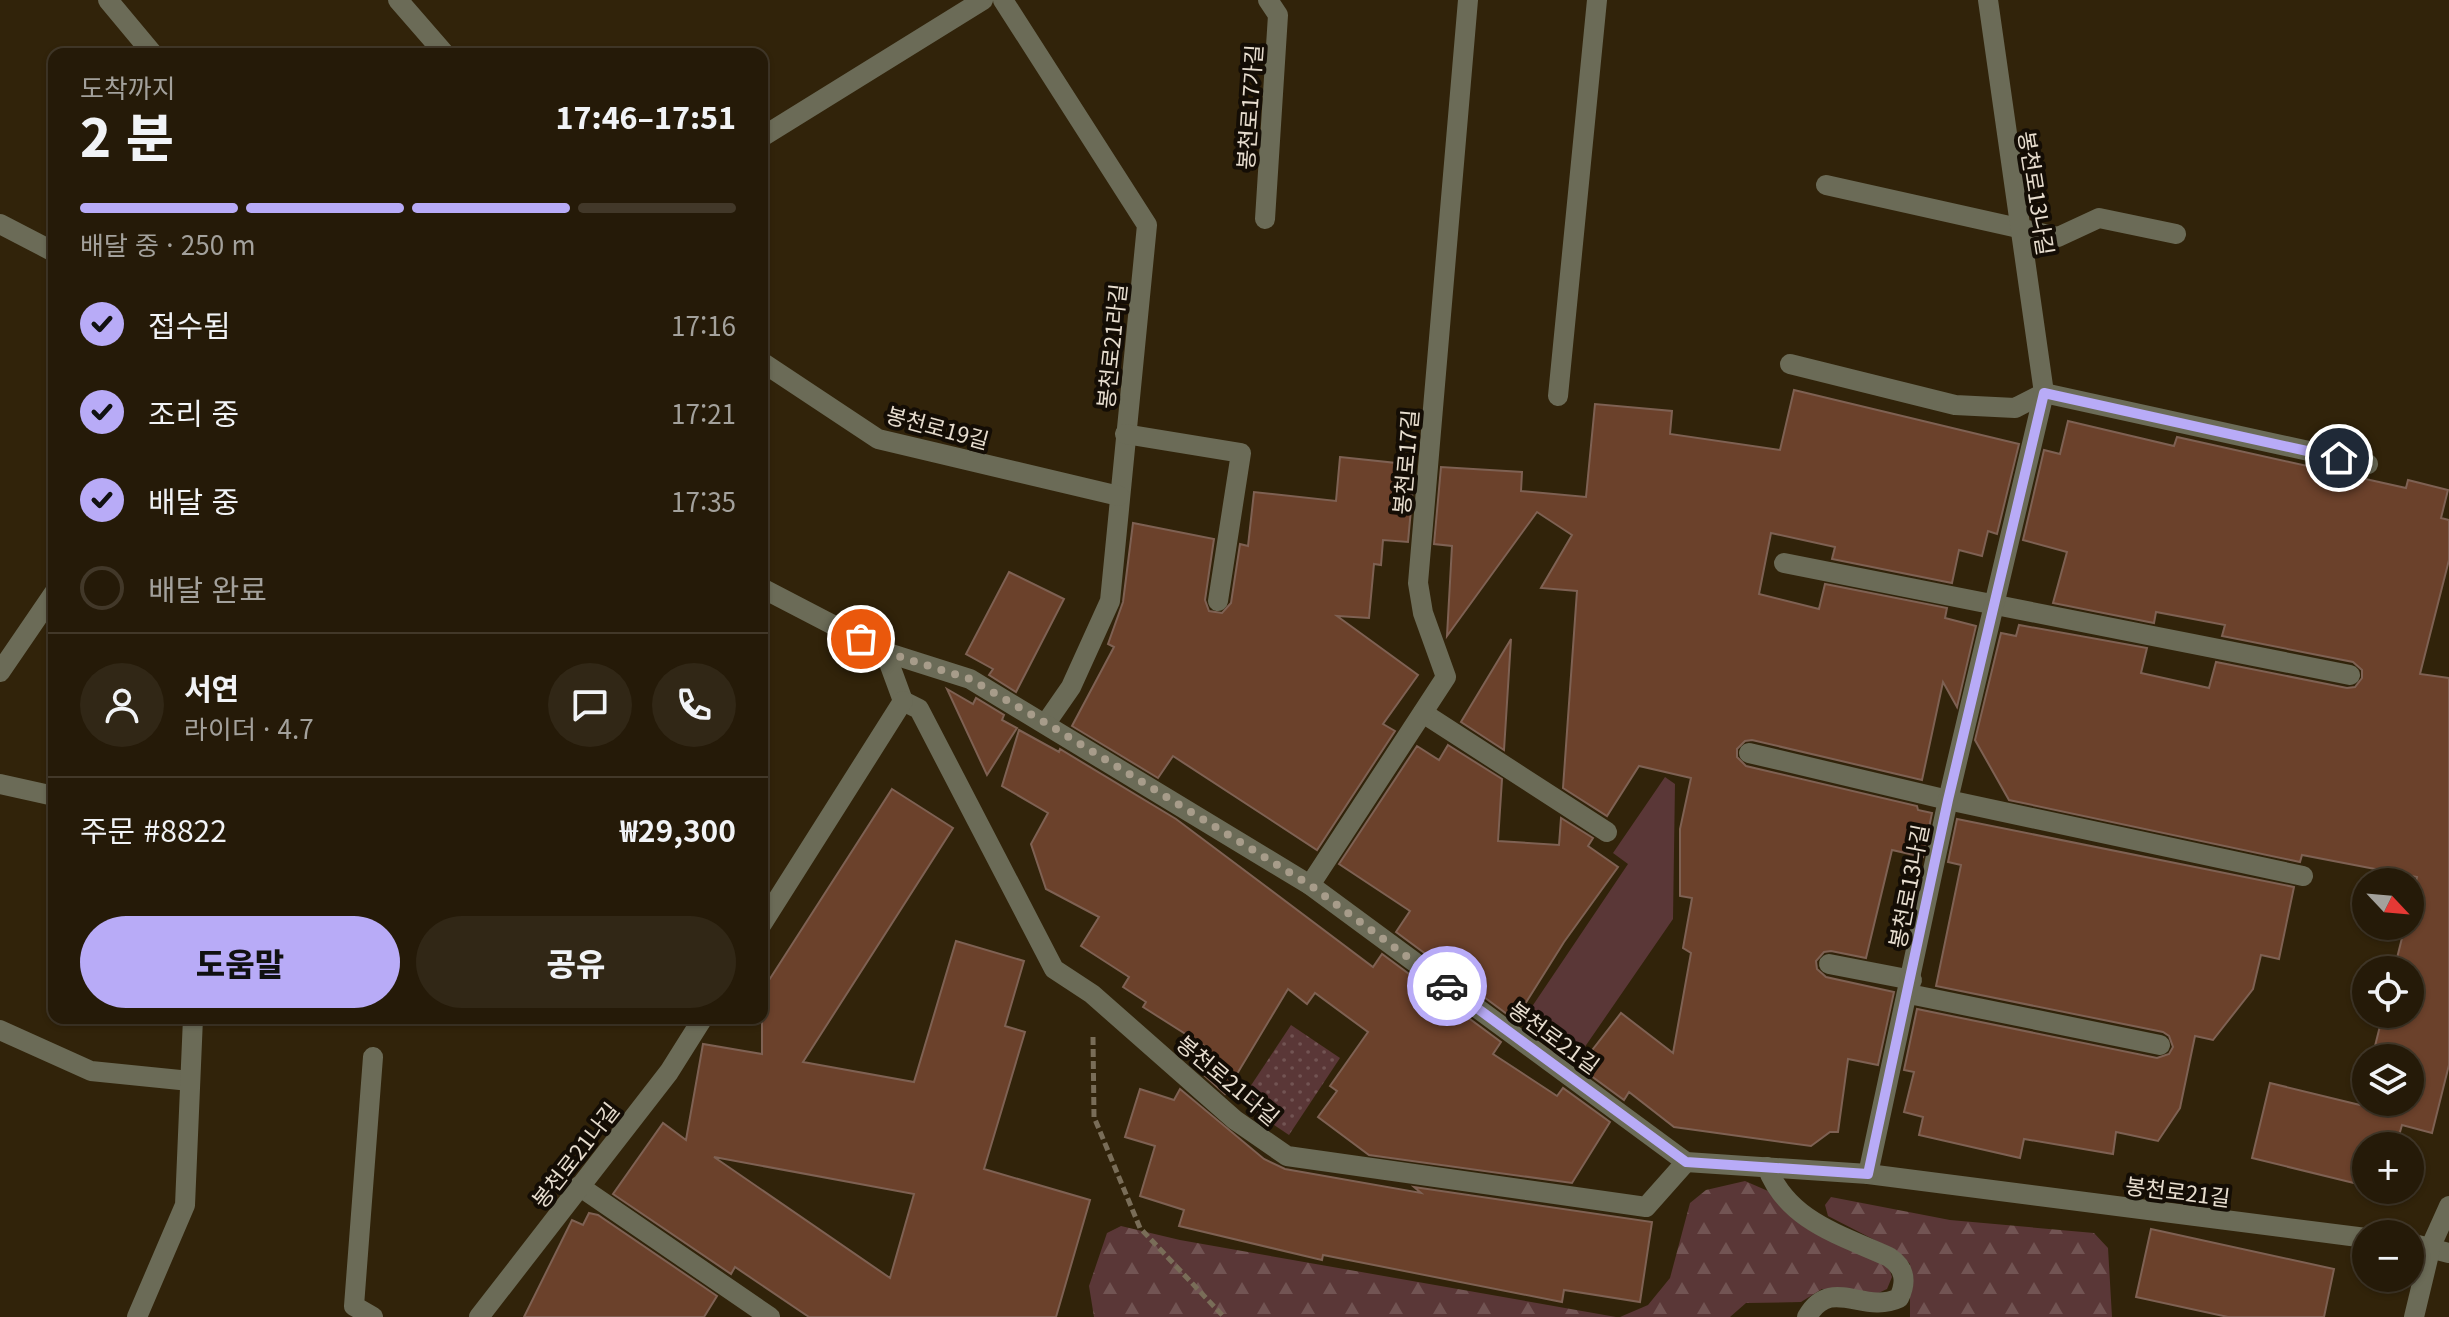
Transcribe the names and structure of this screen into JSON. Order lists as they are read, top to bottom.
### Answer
{
  "streets": {
    "street": [
      "봉천로17가길",
      "봉천로13나길",
      "봉천로21라길",
      "봉천로19길",
      "봉천로17길",
      "봉천로21길",
      "봉천로21다길",
      "봉천로21나길"
    ]
  },
  "crossings": [
    ["봉천로13나길", "봉천로21길"],
    ["봉천로21라길", "봉천로19길"],
    ["봉천로21라길", "봉천로21길"],
    ["봉천로17길", "봉천로21길"],
    ["봉천로21길", "봉천로21다길"]
  ],
  "north": "bottom right",
  "page": {
    "heading": ["2 분", "도착까지", "17:46–17:51"],
    "panel": [
      "서연",
      "라이더 · 4.7",
      "주문 #8822",
      "₩29,300"
    ],
    "bar": "배달 중 · 250 m",
    "list": [
      ["접수됨", "17:16"],
      ["조리 중", "17:21"],
      ["배달 중", "17:35"],
      "배달 완료"
    ],
    "map_buttons": ["+", "−"],
    "buttons": ["도움말", "공유"]
  }
}
